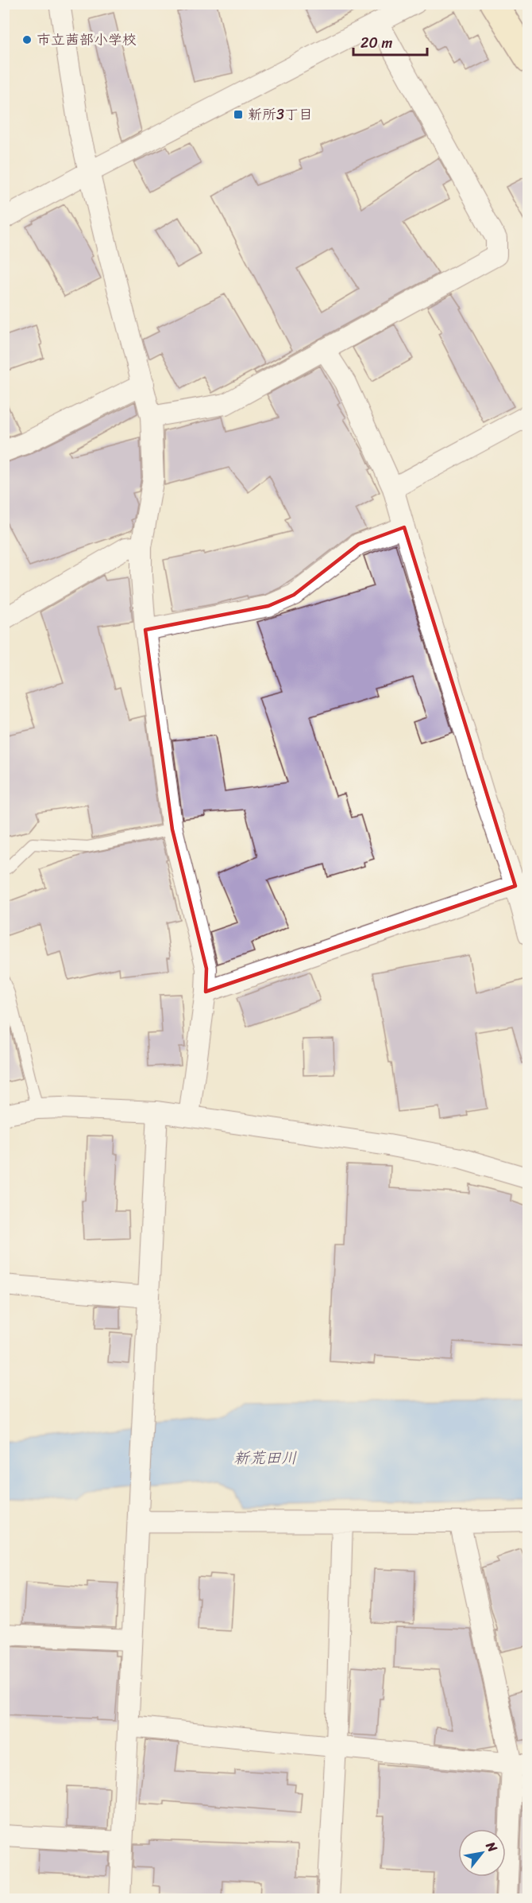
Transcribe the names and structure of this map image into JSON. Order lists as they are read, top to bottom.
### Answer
{
  "water": ["新荒田川"],
  "places": {
    "other": ["市立茜部小学校"],
    "transit": ["新所3丁目"]
  },
  "scale_bar": "20 m",
  "north": "top right"
}
